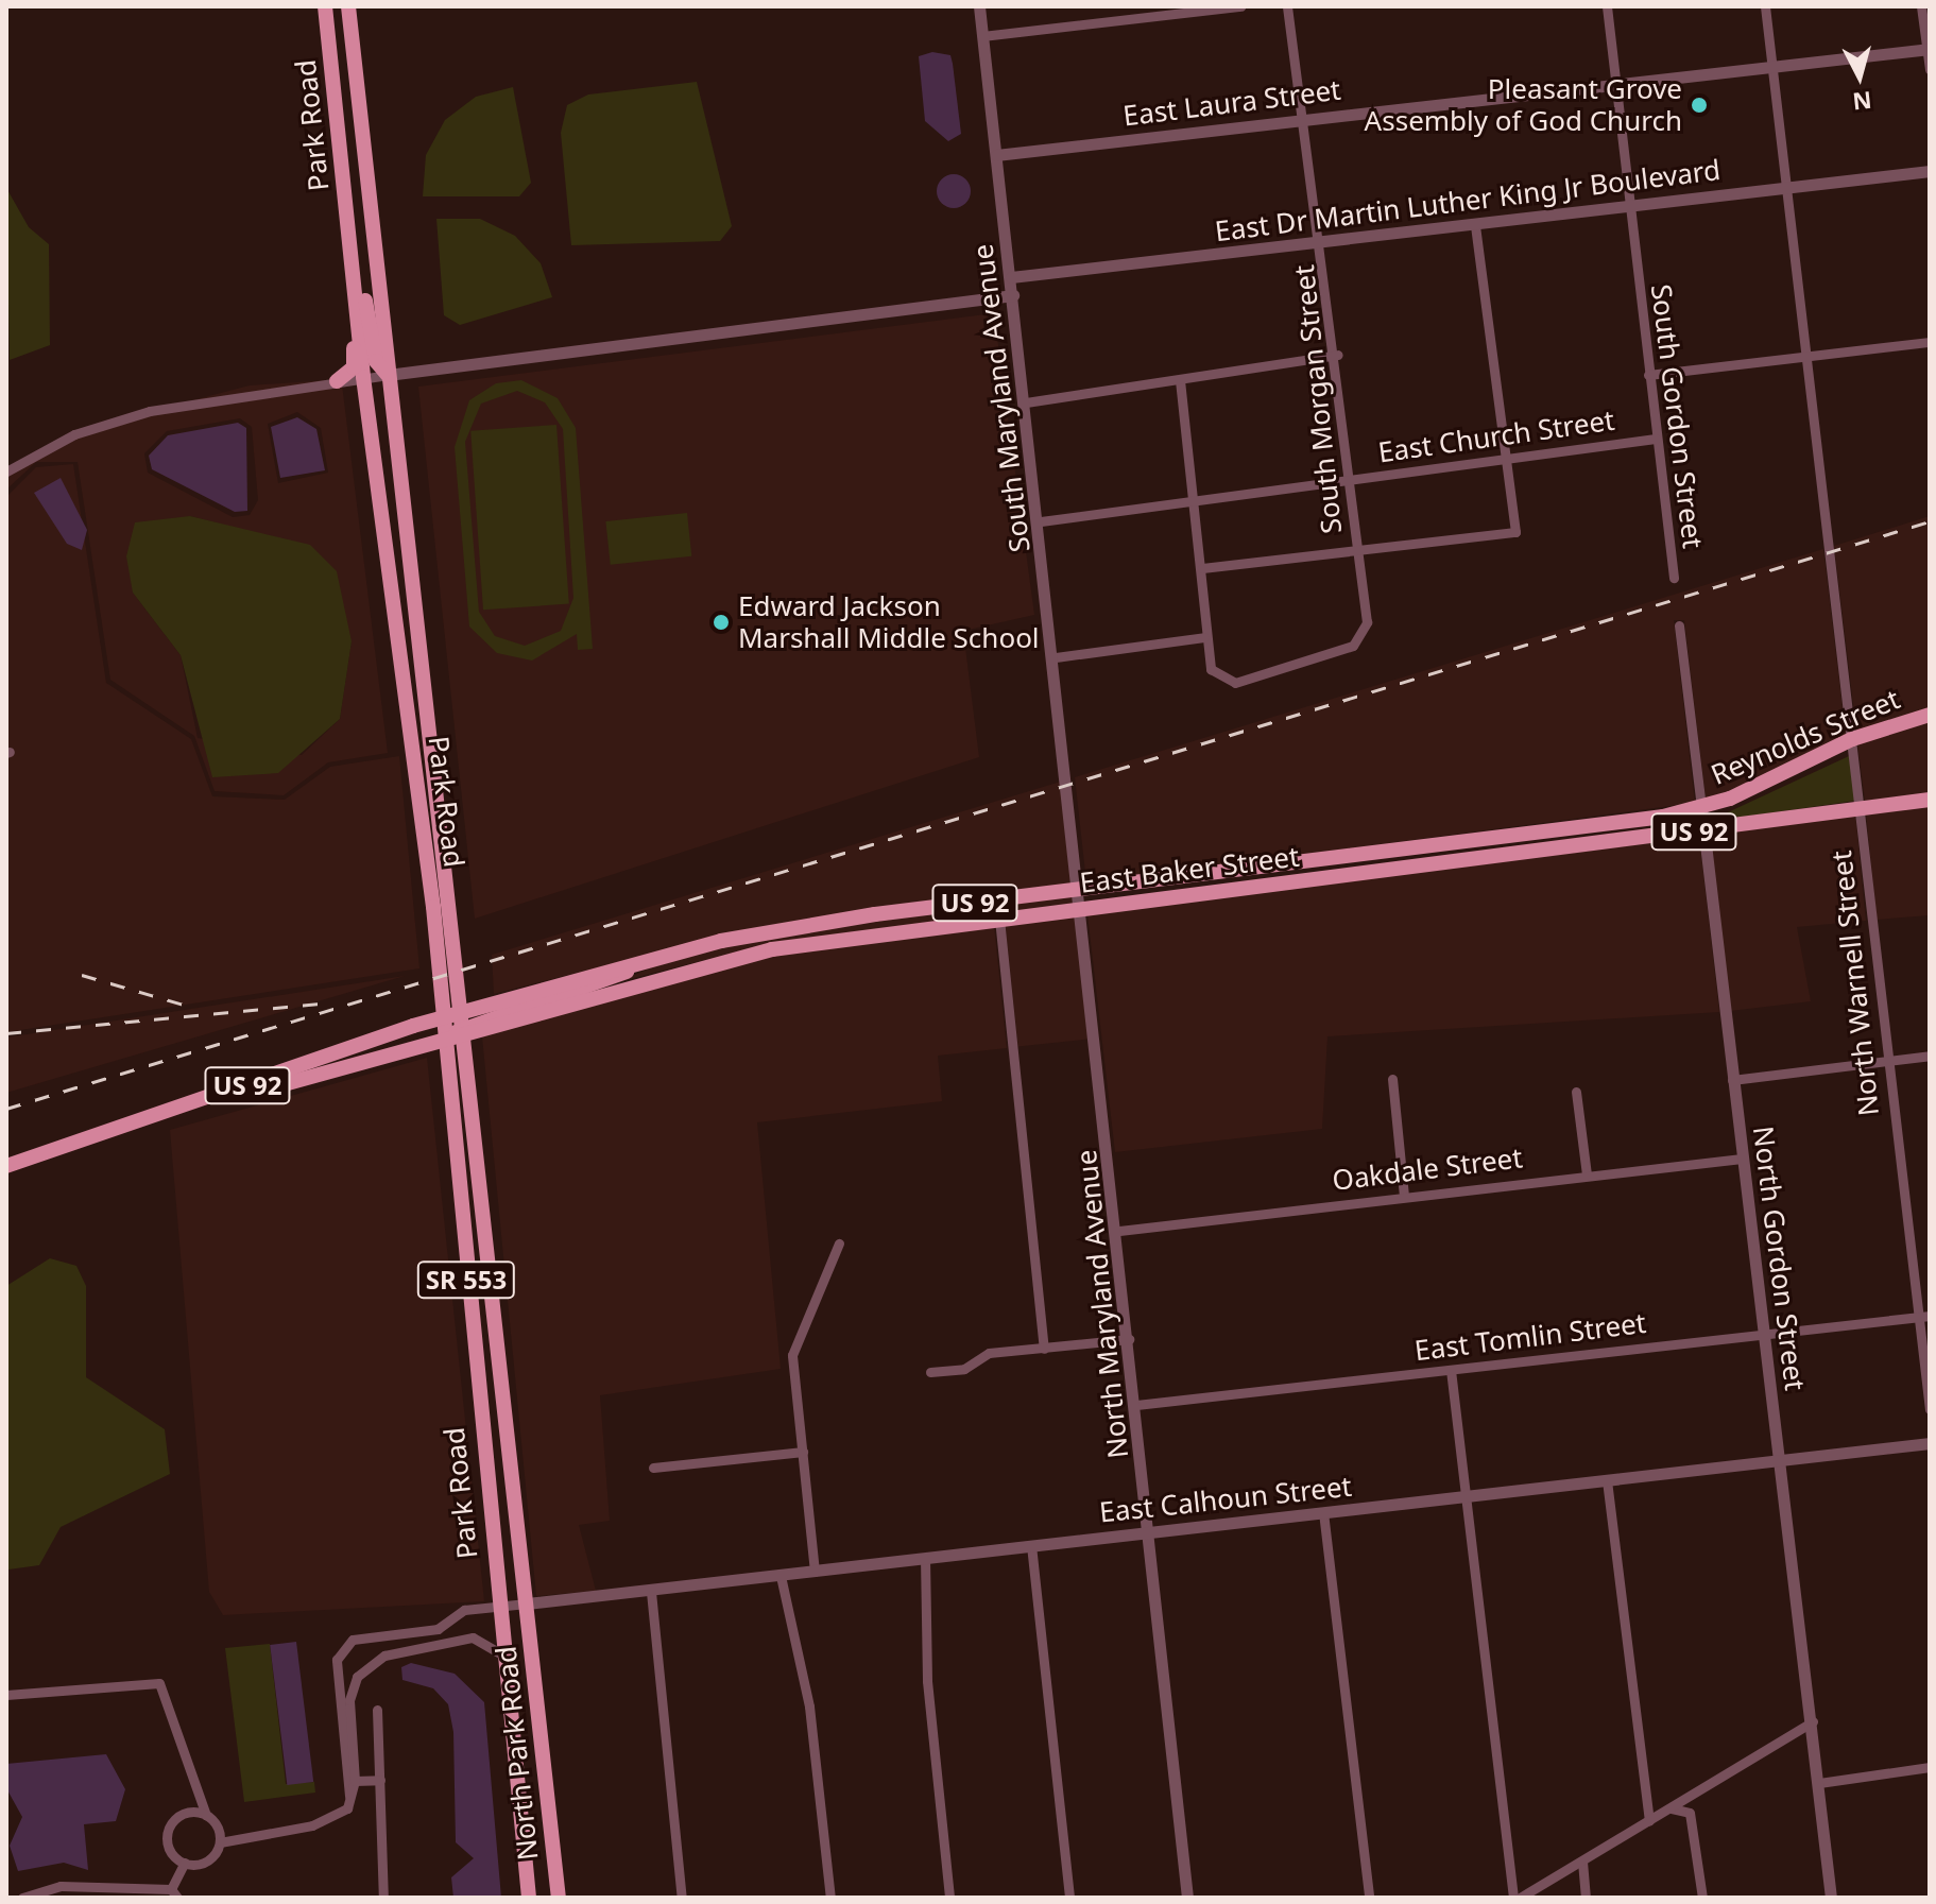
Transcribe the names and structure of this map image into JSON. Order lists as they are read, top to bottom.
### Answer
{
  "streets": {
    "main road": [
      "Park Road",
      "Reynolds Street",
      "US 92",
      "East Baker Street",
      "SR 553",
      "North Park Road"
    ],
    "street": [
      "East Laura Street",
      "East Dr Martin Luther King Jr Boulevard",
      "South Maryland Avenue",
      "South Morgan Street",
      "South Gordon Street",
      "East Church Street",
      "North Warnell Street",
      "Oakdale Street",
      "North Gordon Street",
      "North Maryland Avenue",
      "East Tomlin Street",
      "East Calhoun Street"
    ]
  },
  "crossings": [
    ["East Laura Street", "South Maryland Avenue"],
    ["East Laura Street", "South Morgan Street"],
    ["East Laura Street", "South Gordon Street"],
    ["East Laura Street", "North Warnell Street"],
    ["Park Road", "US 92"],
    ["Park Road", "East Baker Street"],
    ["Park Road", "East Calhoun Street"],
    ["Park Road", "North Park Road"],
    ["East Dr Martin Luther King Jr Boulevard", "South Maryland Avenue"],
    ["East Dr Martin Luther King Jr Boulevard", "South Morgan Street"],
    ["East Dr Martin Luther King Jr Boulevard", "South Gordon Street"],
    ["East Dr Martin Luther King Jr Boulevard", "North Warnell Street"],
    ["South Maryland Avenue", "East Church Street"],
    ["South Maryland Avenue", "East Baker Street"],
    ["South Maryland Avenue", "North Maryland Avenue"],
    ["South Morgan Street", "East Church Street"],
    ["South Gordon Street", "East Church Street"],
    ["Reynolds Street", "East Baker Street"],
    ["Reynolds Street", "North Warnell Street"],
    ["Reynolds Street", "North Gordon Street"],
    ["US 92", "East Baker Street"],
    ["East Baker Street", "North Warnell Street"],
    ["East Baker Street", "North Gordon Street"],
    ["East Baker Street", "North Maryland Avenue"],
    ["North Warnell Street", "East Tomlin Street"],
    ["Oakdale Street", "North Gordon Street"],
    ["Oakdale Street", "North Maryland Avenue"],
    ["North Gordon Street", "East Tomlin Street"],
    ["North Gordon Street", "East Calhoun Street"],
    ["North Maryland Avenue", "East Tomlin Street"],
    ["North Maryland Avenue", "East Calhoun Street"],
    ["East Calhoun Street", "North Park Road"]
  ],
  "places": ["Pleasant Grove Assembly of God Church", "Edward Jackson Marshall Middle School"],
  "north": "bottom"
}
